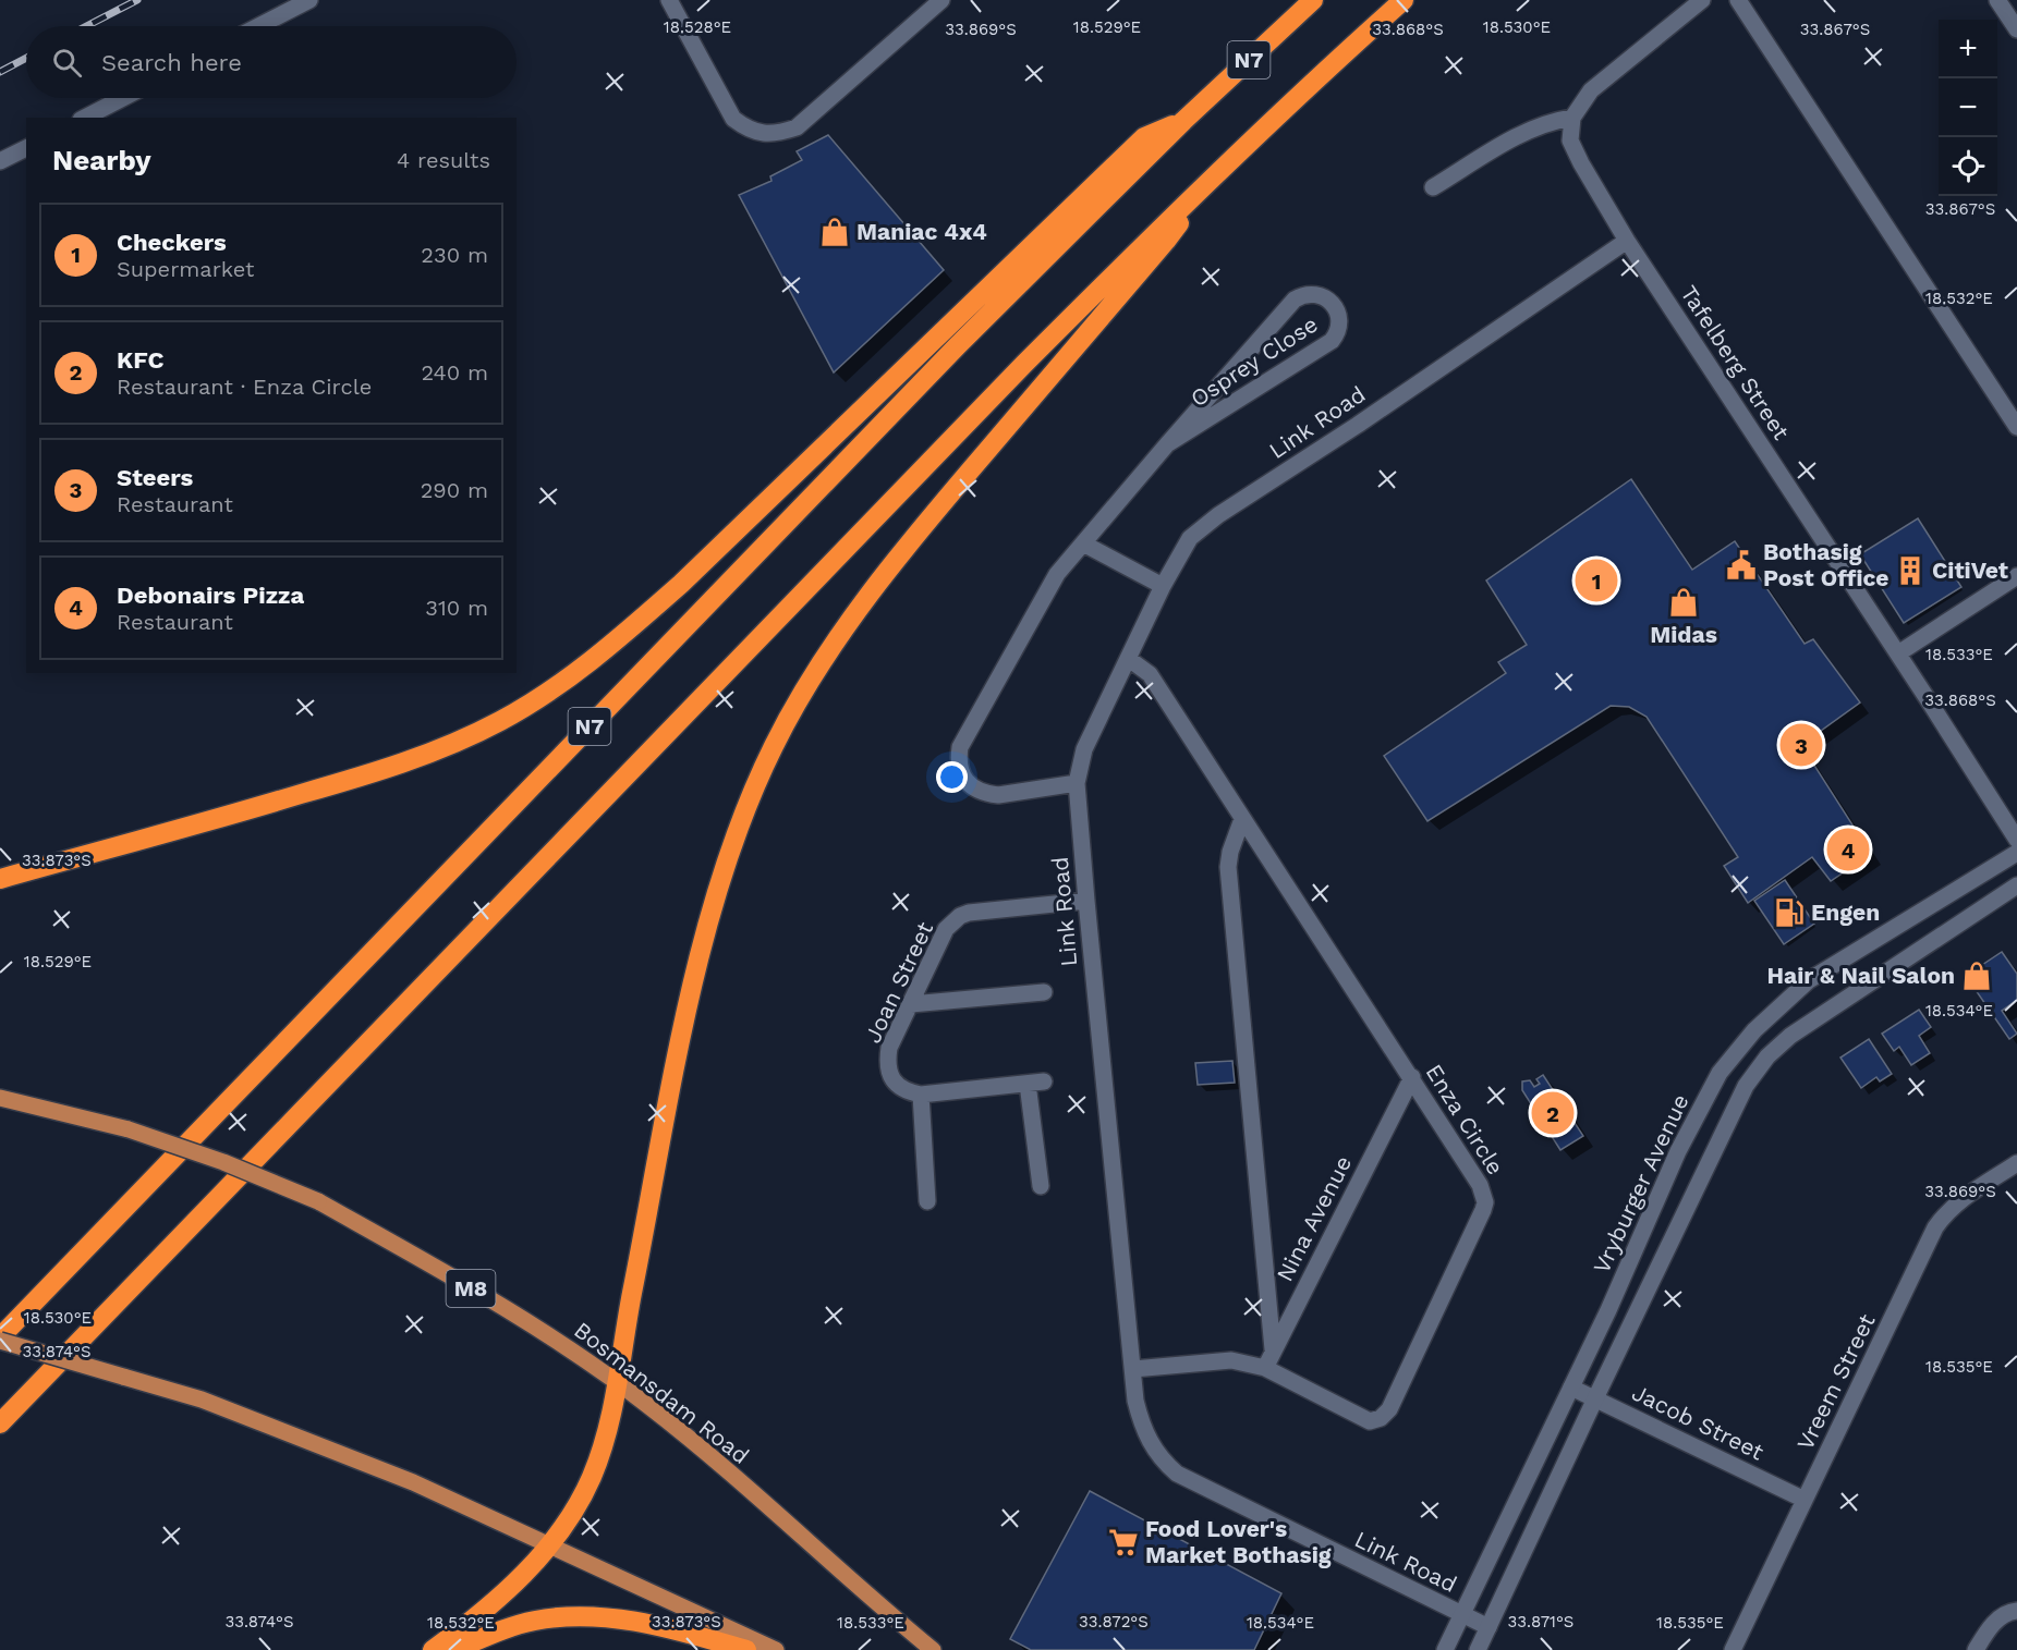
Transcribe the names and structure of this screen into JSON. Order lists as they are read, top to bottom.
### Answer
{
  "streets": {
    "highway": ["N7"],
    "main road": ["M8", "Bosmansdam Road"],
    "street": [
      "Osprey Close",
      "Tafelberg Street",
      "Link Road",
      "Joan Street",
      "Enza Circle",
      "Vryburger Avenue",
      "Nina Avenue",
      "Vreem Street",
      "Jacob Street"
    ]
  },
  "crossings": [
    ["Osprey Close", "Link Road"],
    ["Tafelberg Street", "Link Road"],
    ["Link Road", "Joan Street"],
    ["Link Road", "Enza Circle"],
    ["Link Road", "Vryburger Avenue"],
    ["Enza Circle", "Nina Avenue"],
    ["Vryburger Avenue", "Jacob Street"],
    ["Vreem Street", "Jacob Street"]
  ],
  "places": {
    "shop": ["Maniac 4x4", "Midas", "Hair & Nail Salon"],
    "public building": ["Bothasig Post Office"],
    "building": ["CitiVet"],
    "fuel station": ["Engen"],
    "supermarket": ["Food Lover's Market Bothasig"]
  },
  "page": {
    "map_buttons": ["+", "−"],
    "search": "Search here",
    "heading": ["Nearby", "4 results"],
    "list": [
      {
        "mark": "1",
        "name": "Checkers",
        "note": "Supermarket",
        "value": "230 m"
      },
      {
        "mark": "2",
        "name": "KFC",
        "note": "Restaurant · Enza Circle",
        "value": "240 m"
      },
      {
        "mark": "3",
        "name": "Steers",
        "note": "Restaurant",
        "value": "290 m"
      },
      {
        "mark": "4",
        "name": "Debonairs Pizza",
        "note": "Restaurant",
        "value": "310 m"
      }
    ],
    "pins": [
      "1",
      "3",
      "4",
      "2"
    ]
  },
  "coordinates": [
    "18.528°E",
    "18.529°E",
    "18.530°E",
    "33.869°S",
    "33.868°S",
    "33.867°S",
    "18.532°E",
    "18.533°E",
    "33.873°S",
    "18.534°E",
    "33.874°S",
    "18.535°E",
    "33.872°S",
    "33.871°S"
  ]
}
